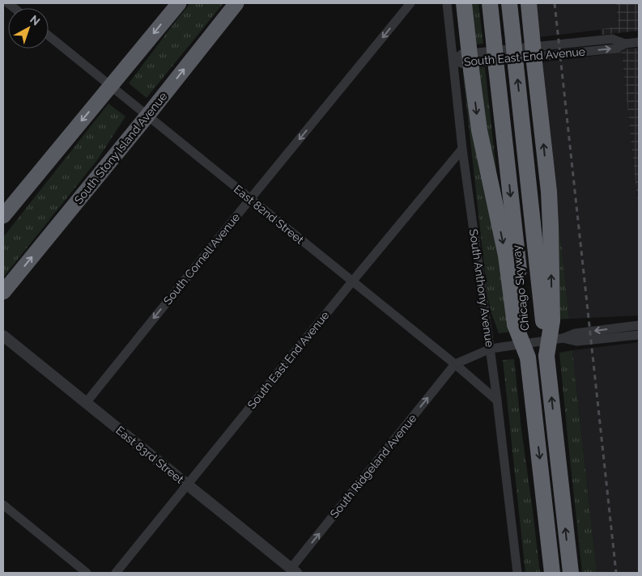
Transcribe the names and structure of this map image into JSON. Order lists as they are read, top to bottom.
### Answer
{
  "streets": {
    "highway": ["South Stony Island Avenue", "Chicago Skyway"],
    "street": [
      "South East End Avenue",
      "East 82nd Street",
      "South Cornell Avenue",
      "South Anthony Avenue",
      "East 83rd Street",
      "South Ridgeland Avenue"
    ]
  },
  "crossings": [
    ["South East End Avenue", "East 82nd Street"],
    ["South East End Avenue", "South Anthony Avenue"],
    ["South East End Avenue", "East 83rd Street"],
    ["South Stony Island Avenue", "East 82nd Street"],
    ["East 82nd Street", "South Cornell Avenue"],
    ["East 82nd Street", "South Anthony Avenue"],
    ["East 82nd Street", "South Ridgeland Avenue"],
    ["South Cornell Avenue", "East 83rd Street"],
    ["East 83rd Street", "South Ridgeland Avenue"]
  ],
  "one_way": ["South Cornell Avenue", "South Ridgeland Avenue"],
  "north": "top right"
}
